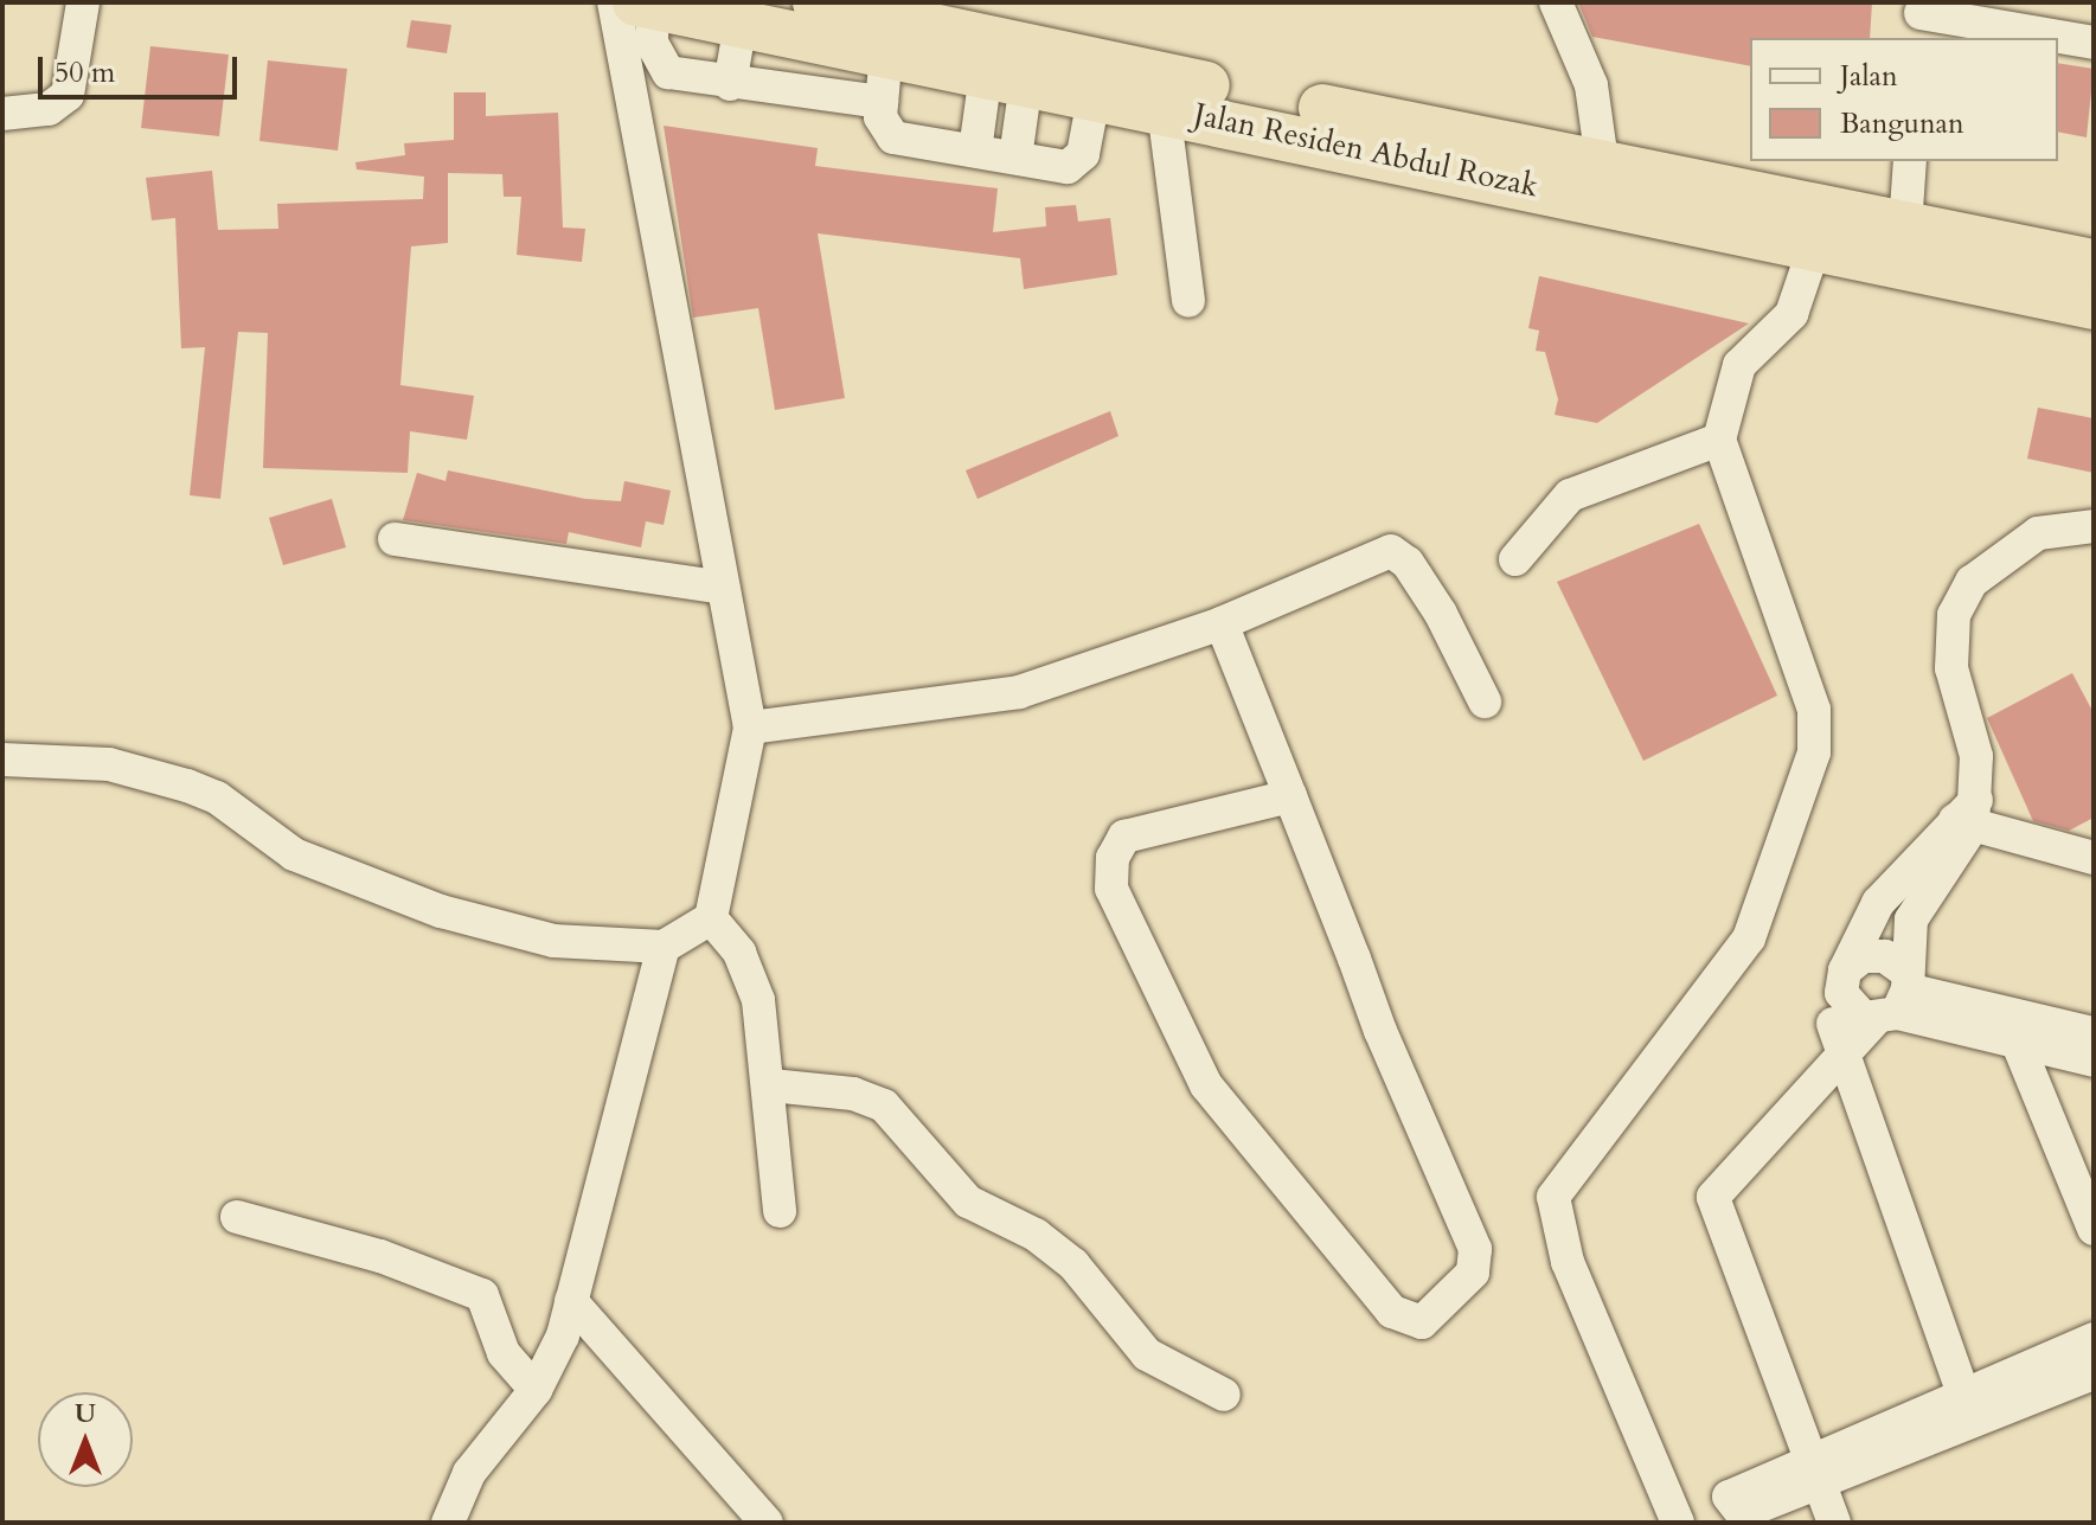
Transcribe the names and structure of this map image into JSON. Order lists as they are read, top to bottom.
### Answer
{
  "streets": {
    "highway": ["Jalan Residen Abdul Rozak"]
  },
  "legend": ["Jalan", "Bangunan"],
  "scale_bar": "50 m",
  "north": "top"
}
